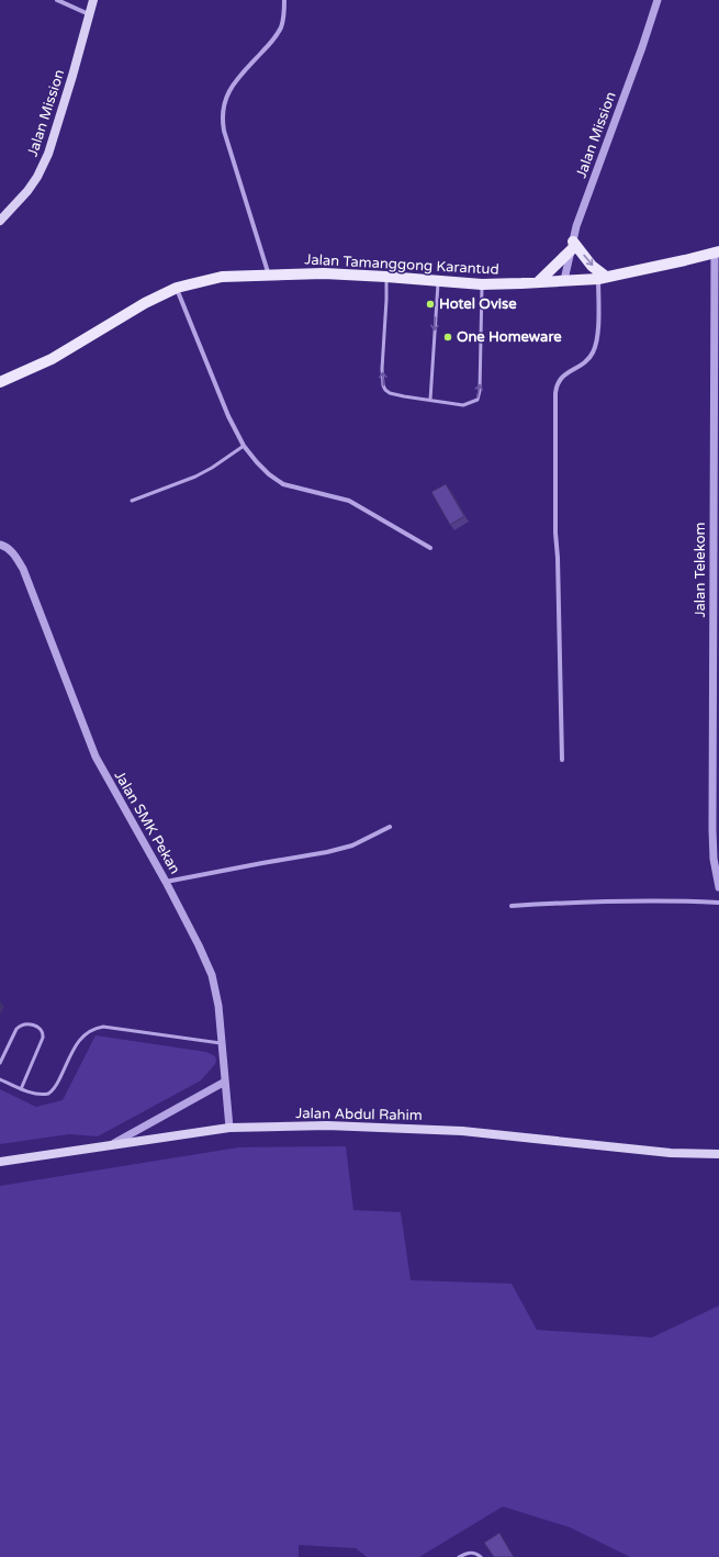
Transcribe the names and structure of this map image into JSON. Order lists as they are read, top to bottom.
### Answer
{
  "streets": {
    "main road": ["Jalan Mission", "Jalan Tamanggong Karantud", "Jalan Abdul Rahim"],
    "street": ["Jalan Telekom", "Jalan SMK Pekan"]
  },
  "crossings": [
    ["Jalan Mission", "Jalan Tamanggong Karantud"],
    ["Jalan Tamanggong Karantud", "Jalan Telekom"],
    ["Jalan SMK Pekan", "Jalan Abdul Rahim"]
  ],
  "places": ["Hotel Ovise", "One Homeware"]
}
